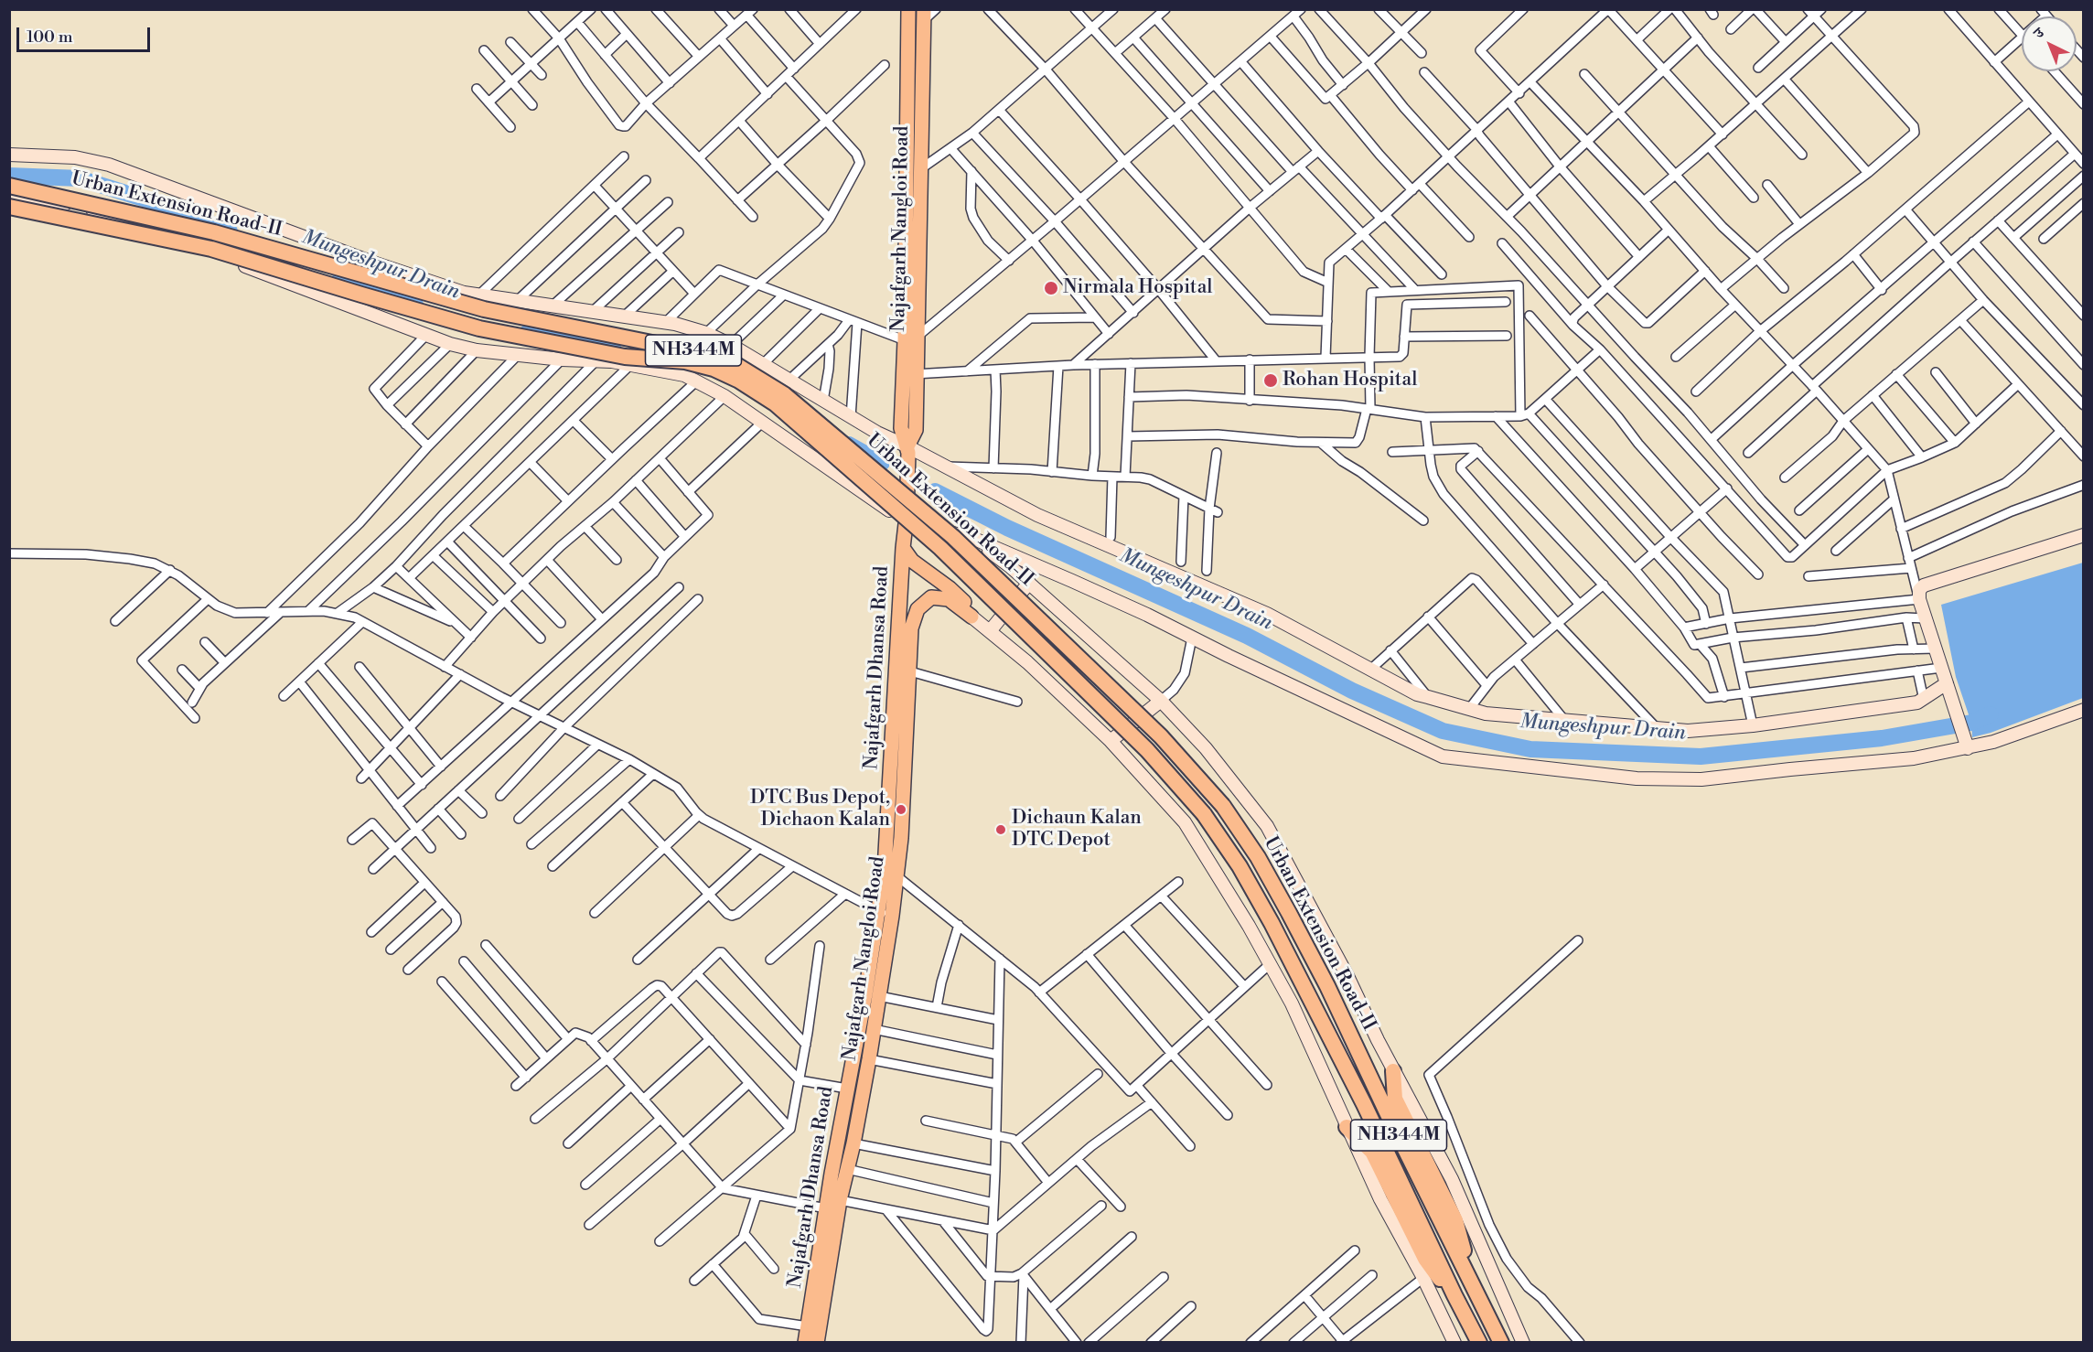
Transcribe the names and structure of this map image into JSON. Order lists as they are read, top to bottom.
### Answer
{
  "streets": {
    "highway": ["Urban Extension Road-II", "NH344M"],
    "main road": ["Najafgarh Nangloi Road", "Najafgarh Dhansa Road"]
  },
  "crossings": [
    ["Najafgarh Nangloi Road", "Najafgarh Dhansa Road"]
  ],
  "water": ["Mungeshpur Drain"],
  "places": [
    "Nirmala Hospital",
    "Rohan Hospital",
    "DTC Bus Depot, Dichaon Kalan",
    "Dichaun Kalan DTC Depot"
  ],
  "scale_bar": "100 m",
  "north": "top left"
}
